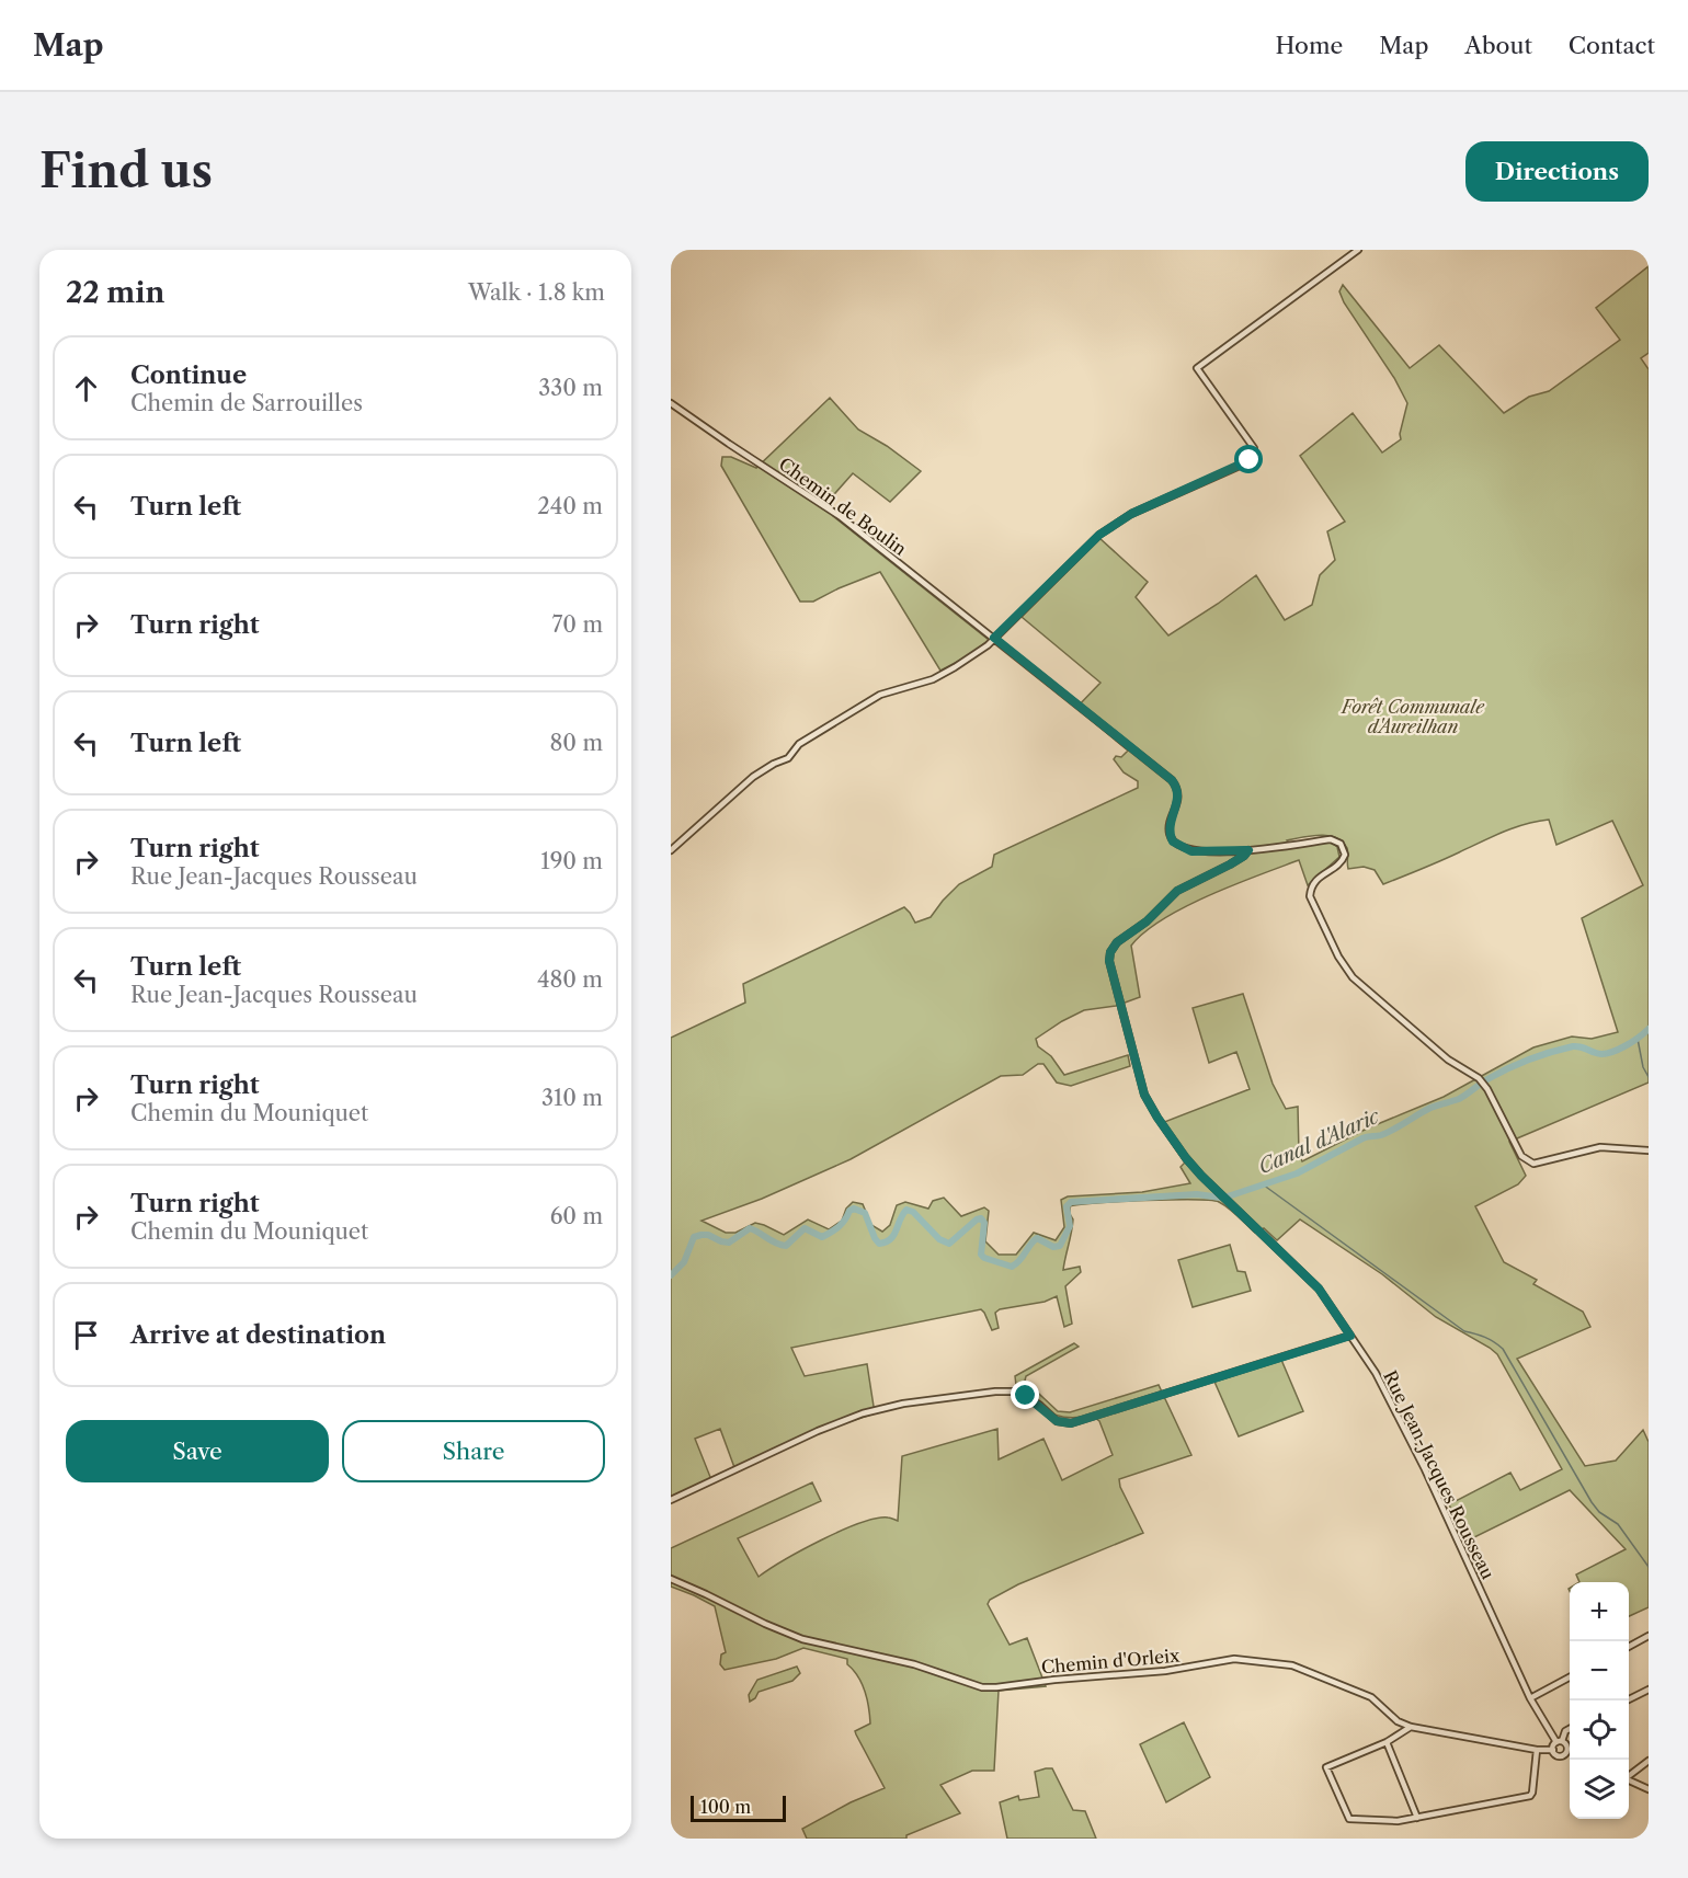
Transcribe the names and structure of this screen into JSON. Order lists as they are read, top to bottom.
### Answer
{
  "streets": {
    "street": ["Chemin de Boulin", "Rue Jean-Jacques Rousseau", "Chemin d'Orleix"]
  },
  "crossings": [
    ["Chemin de Boulin", "Rue Jean-Jacques Rousseau"],
    ["Rue Jean-Jacques Rousseau", "Chemin d'Orleix"]
  ],
  "water": ["Canal d'Alaric"],
  "parks": ["Forêt Communale d'Aureilhan"],
  "scale_bar": "100 m",
  "page": {
    "header": "Map",
    "nav": [
      "Home",
      "Map",
      "About",
      "Contact"
    ],
    "buttons": [
      "Directions",
      ["Save", "Share"]
    ],
    "title": "Find us",
    "heading": ["22 min", "Walk · 1.8 km"],
    "list": [
      ["Continue", "Chemin de Sarrouilles", "330 m"],
      ["Turn left", "240 m"],
      ["Turn right", "70 m"],
      ["Turn left", "80 m"],
      ["Turn right", "Rue Jean-Jacques Rousseau", "190 m"],
      ["Turn left", "Rue Jean-Jacques Rousseau", "480 m"],
      ["Turn right", "Chemin du Mouniquet", "310 m"],
      ["Turn right", "Chemin du Mouniquet", "60 m"],
      "Arrive at destination"
    ],
    "map_buttons": ["+", "−"],
    "scale": "100 m"
  }
}
